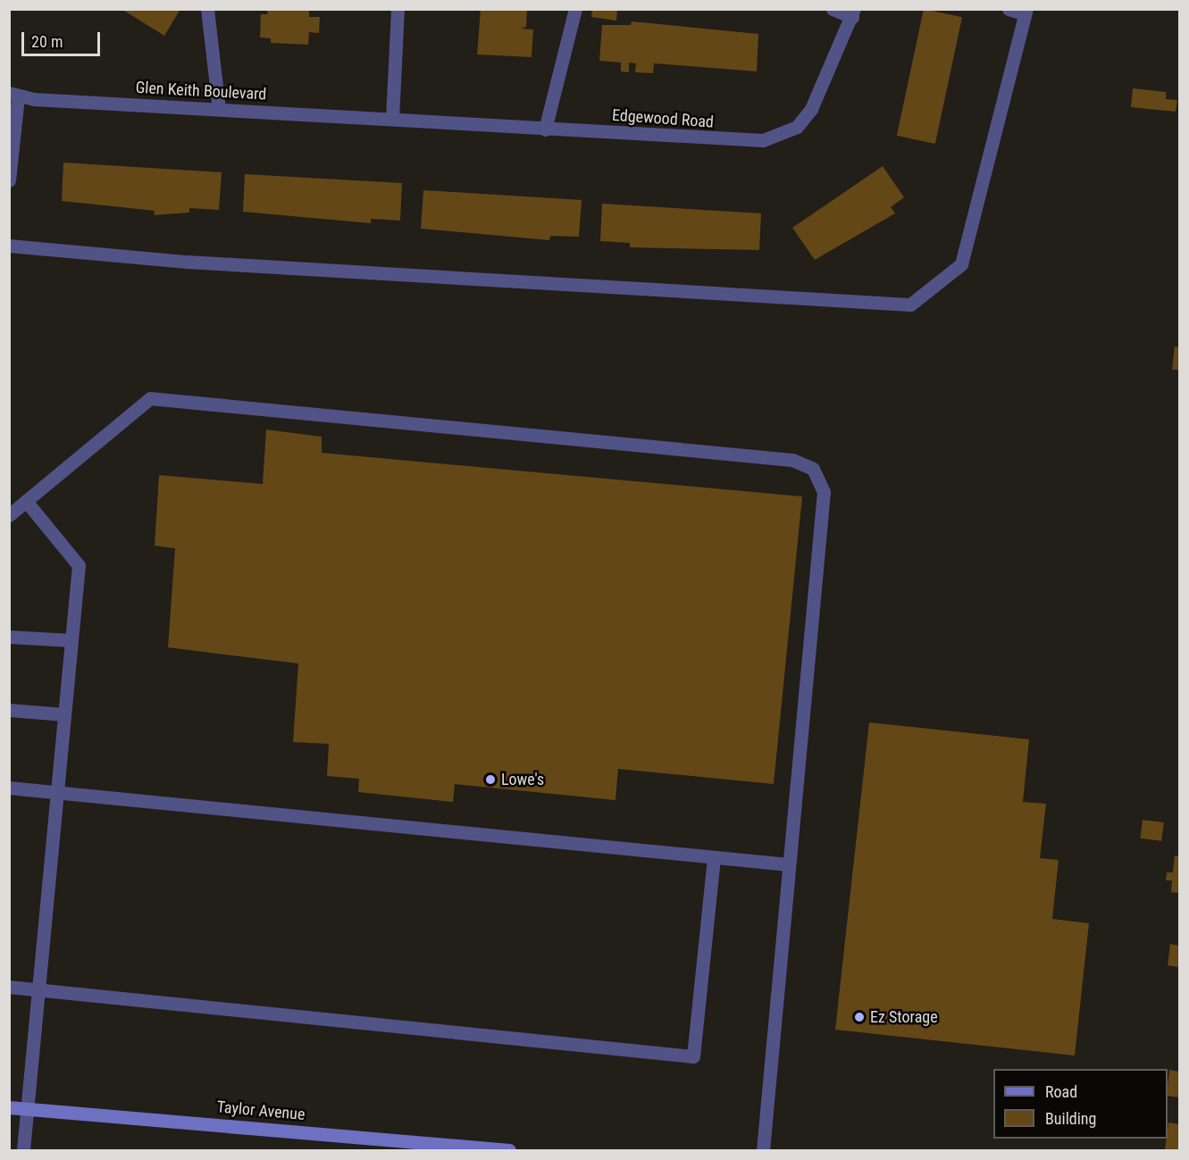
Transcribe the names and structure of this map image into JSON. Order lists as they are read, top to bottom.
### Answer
{
  "streets": {
    "main road": ["Taylor Avenue"],
    "street": ["Glen Keith Boulevard", "Edgewood Road"]
  },
  "crossings": [
    ["Glen Keith Boulevard", "Edgewood Road"]
  ],
  "places": ["Lowe's", "Ez Storage"],
  "legend": ["Road", "Building"],
  "scale_bar": "20 m"
}
